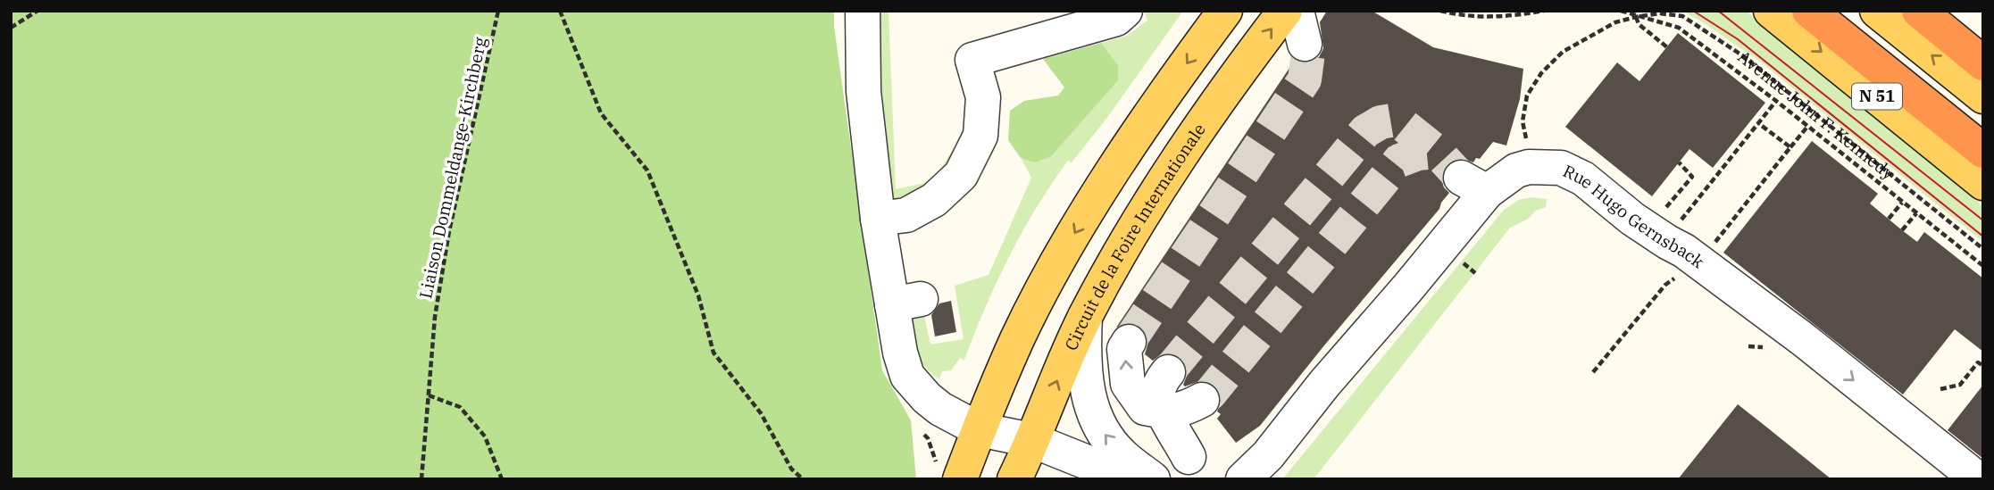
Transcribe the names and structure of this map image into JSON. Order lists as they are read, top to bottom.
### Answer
{
  "streets": {
    "main road": ["N 51", "Circuit de la Foire Internationale"],
    "street": ["Rue Hugo Gernsback"],
    "path": ["Avenue John F. Kennedy", "Liaison Dommeldange-Kirchberg"]
  }
}
